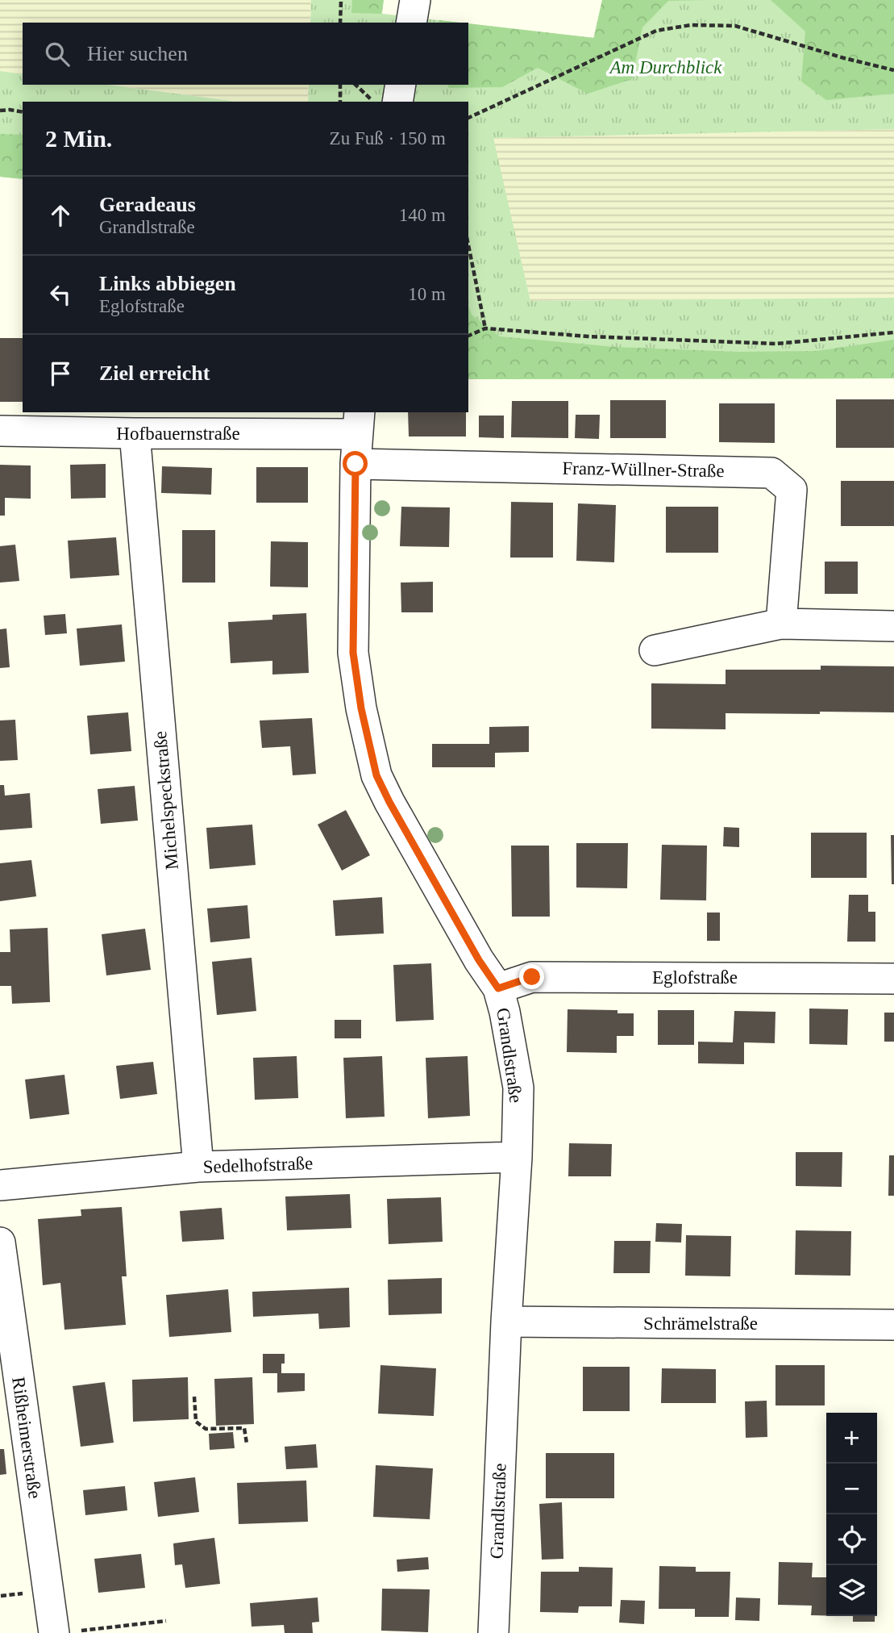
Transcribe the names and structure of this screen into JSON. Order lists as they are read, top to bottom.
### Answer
{
  "streets": {
    "street": [
      "Hofbauernstraße",
      "Franz-Wüllner-Straße",
      "Michelspeckstraße",
      "Eglofstraße",
      "Grandlstraße",
      "Sedelhofstraße",
      "Schrämelstraße",
      "Rißheimerstraße"
    ]
  },
  "crossings": [
    ["Hofbauernstraße", "Michelspeckstraße"],
    ["Hofbauernstraße", "Grandlstraße"],
    ["Franz-Wüllner-Straße", "Grandlstraße"],
    ["Michelspeckstraße", "Sedelhofstraße"],
    ["Eglofstraße", "Grandlstraße"],
    ["Grandlstraße", "Sedelhofstraße"],
    ["Grandlstraße", "Schrämelstraße"]
  ],
  "parks": ["Am Durchblick"],
  "page": {
    "search": "Hier suchen",
    "heading": ["2 Min.", "Zu Fuß · 150 m"],
    "list": [
      ["Geradeaus", "Grandlstraße", "140 m"],
      ["Links abbiegen", "Eglofstraße", "10 m"],
      "Ziel erreicht"
    ],
    "map_buttons": ["+", "−"]
  }
}
